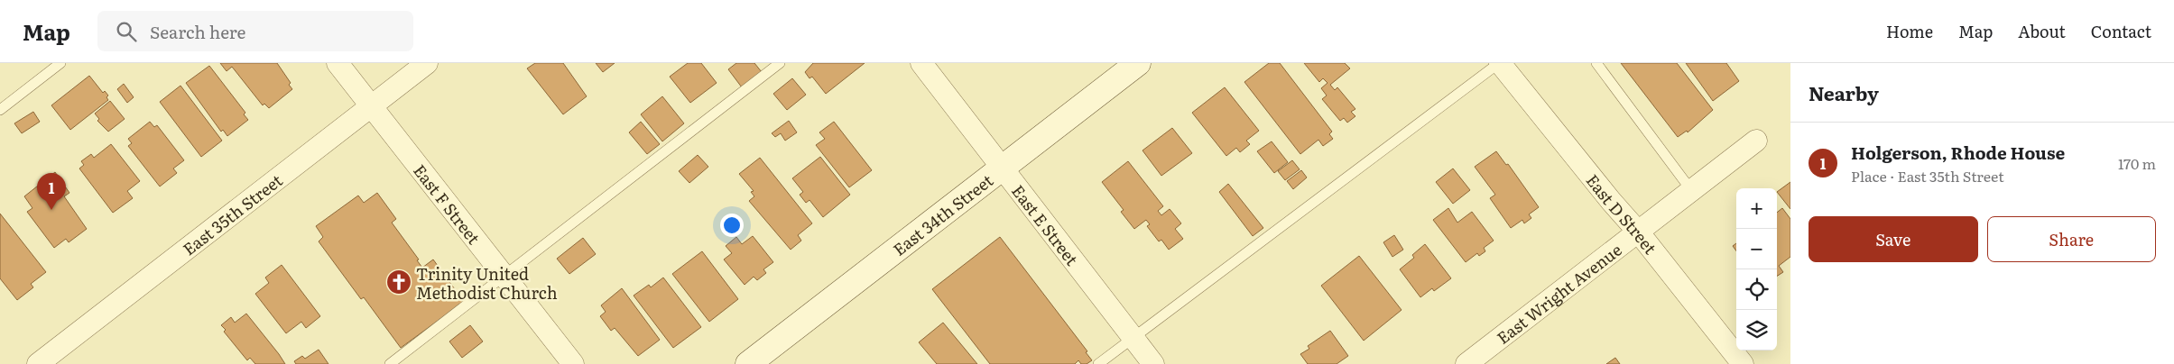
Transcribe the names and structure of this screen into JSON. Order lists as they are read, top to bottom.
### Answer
{
  "streets": {
    "street": [
      "East F Street",
      "East 35th Street",
      "East 34th Street",
      "East D Street",
      "East E Street",
      "East Wright Avenue"
    ]
  },
  "crossings": [
    ["East F Street", "East 35th Street"],
    ["East 34th Street", "East E Street"],
    ["East D Street", "East Wright Avenue"]
  ],
  "places": {
    "church": ["Trinity United Methodist Church"]
  },
  "page": {
    "header": "Map",
    "search": "Search here",
    "nav": [
      "Home",
      "Map",
      "About",
      "Contact"
    ],
    "heading": "Nearby",
    "list": [
      {
        "mark": "1",
        "name": "Holgerson, Rhode House",
        "note": "Place · East 35th Street",
        "value": "170 m"
      }
    ],
    "pins": "1",
    "map_buttons": ["+", "−"],
    "buttons": ["Save", "Share"]
  }
}
